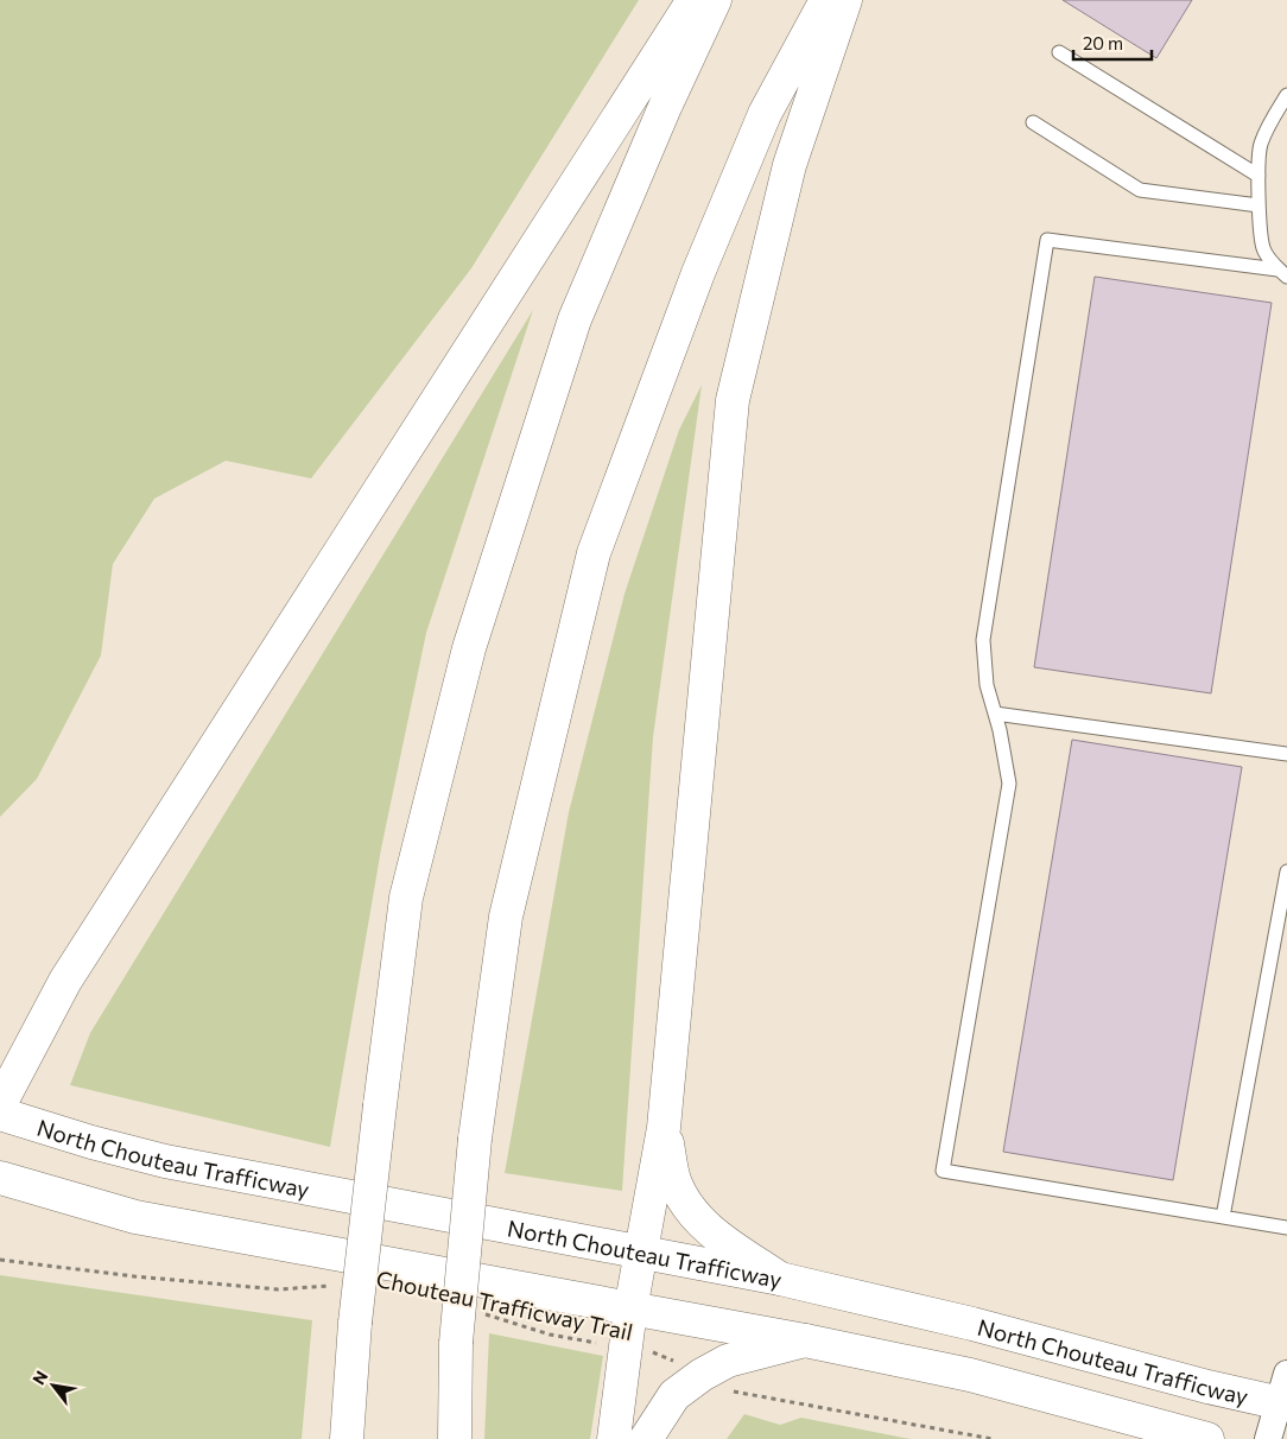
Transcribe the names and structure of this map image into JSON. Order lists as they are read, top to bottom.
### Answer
{
  "streets": {
    "main road": ["North Chouteau Trafficway"],
    "path": ["Chouteau Trafficway Trail"]
  },
  "scale_bar": "20 m",
  "north": "top left"
}
